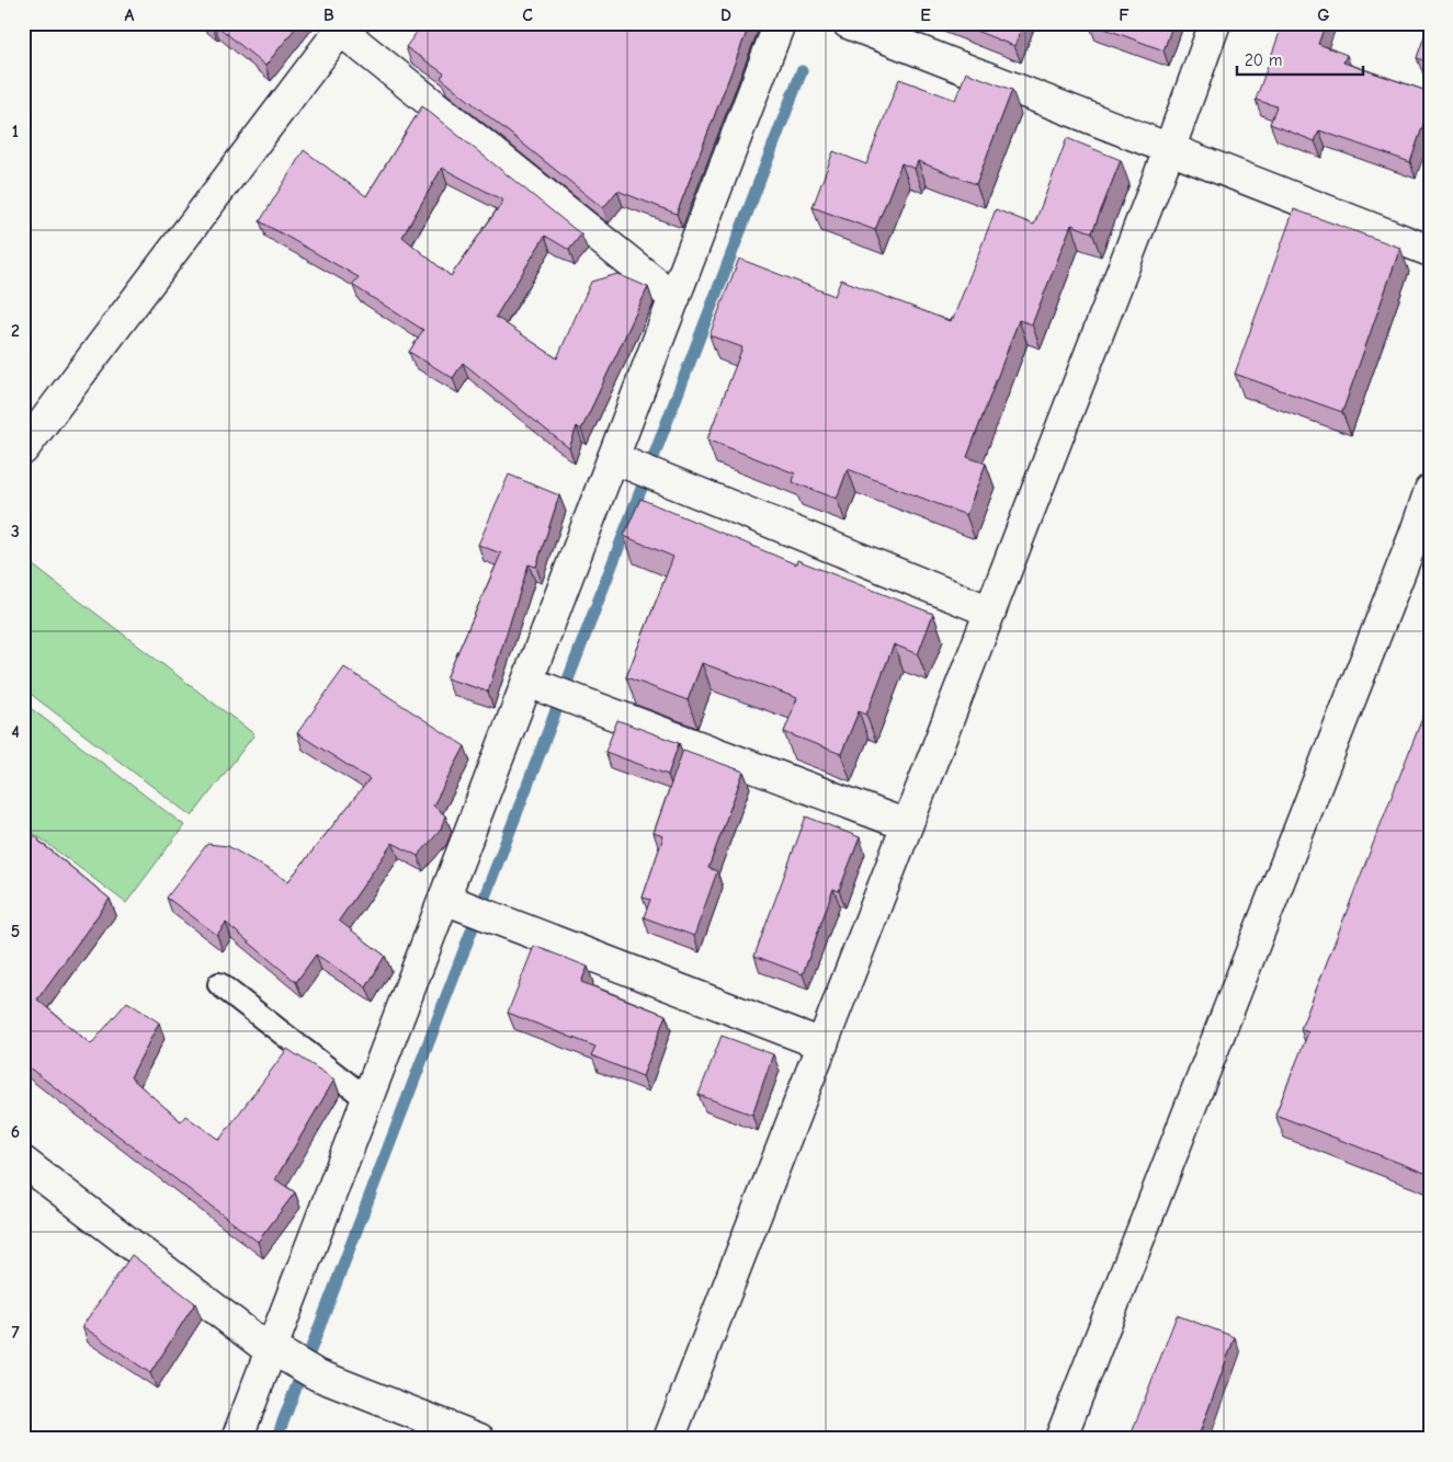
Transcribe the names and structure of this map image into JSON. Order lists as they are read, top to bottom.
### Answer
{
  "scale_bar": "20 m",
  "grid": {
    "columns": [
      "A",
      "B",
      "C",
      "D",
      "E",
      "F",
      "G"
    ],
    "rows": [
      "1",
      "2",
      "3",
      "4",
      "5",
      "6",
      "7"
    ]
  }
}
